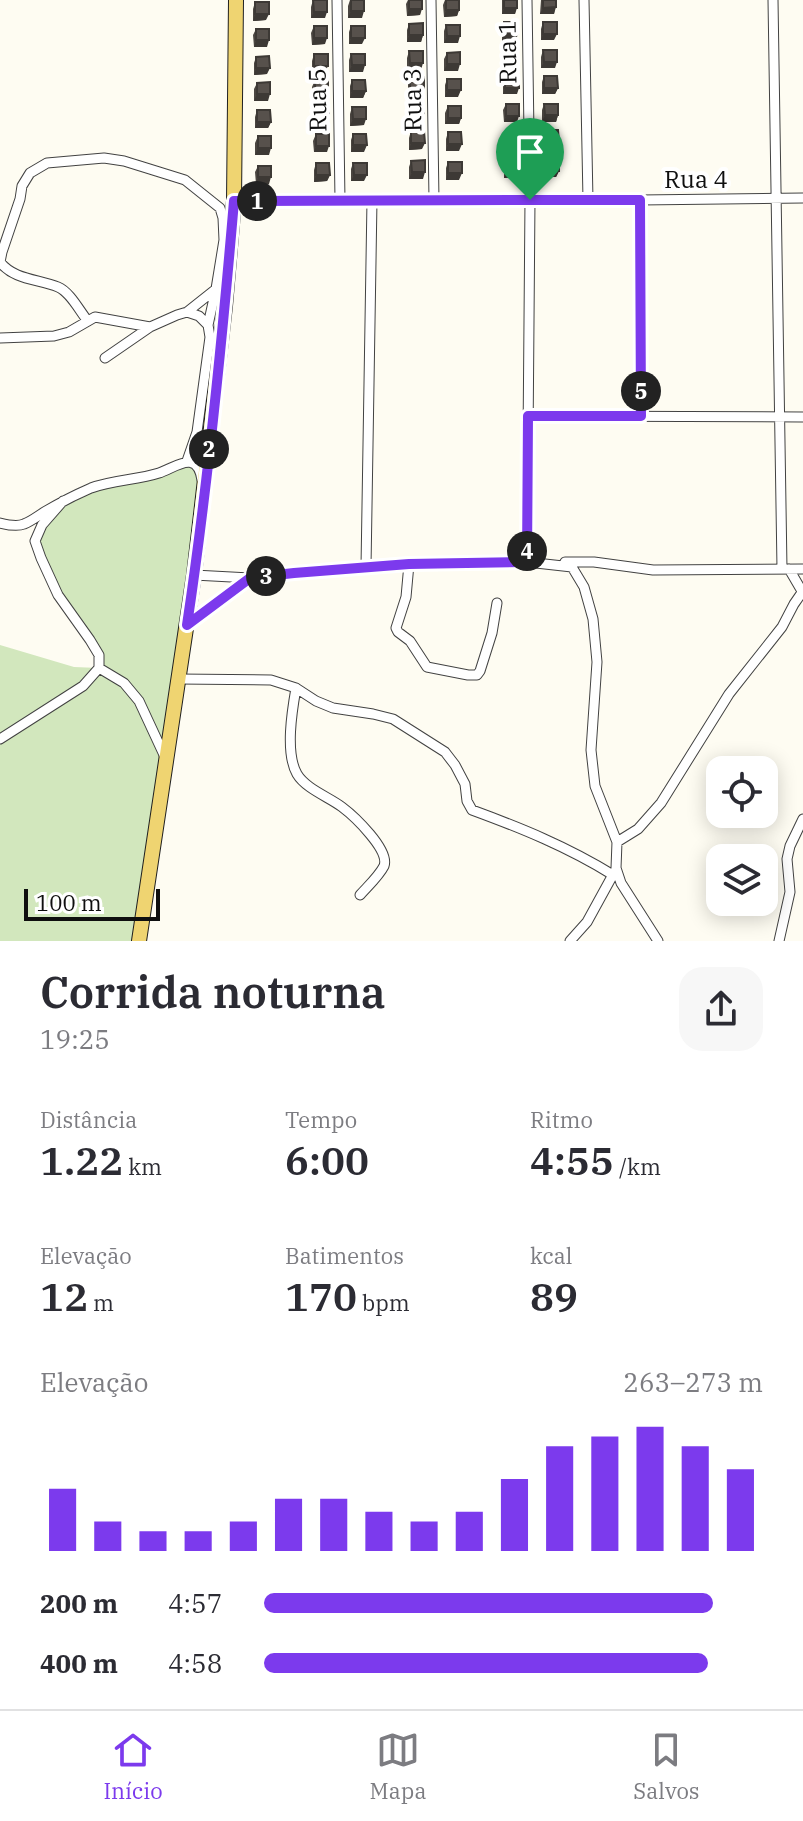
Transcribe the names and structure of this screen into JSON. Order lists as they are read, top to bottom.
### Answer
{
  "streets": {
    "street": [
      "Rua 1",
      "Rua 5",
      "Rua 3",
      "Rua 4"
    ]
  },
  "crossings": [
    ["Rua 1", "Rua 4"],
    ["Rua 5", "Rua 4"],
    ["Rua 3", "Rua 4"]
  ],
  "scale_bar": "100 m",
  "page": {
    "pins": [
      "1",
      "5",
      "2",
      "4",
      "3"
    ],
    "scale": "100 m",
    "heading": ["Corrida noturna", "19:25"],
    "stats": [
      ["Distância", "1.22 km"],
      ["Tempo", "6:00"],
      ["Ritmo", "4:55 /km"],
      ["Elevação", "12 m"],
      ["Batimentos", "170 bpm"],
      ["kcal", "89"]
    ],
    "chart": ["Elevação", "263–273 m"],
    "list": [
      {
        "name": "200 m",
        "note": "4:57"
      },
      {
        "name": "400 m",
        "note": "4:58"
      }
    ],
    "tabs": ["Início", "Mapa", "Salvos"]
  }
}
